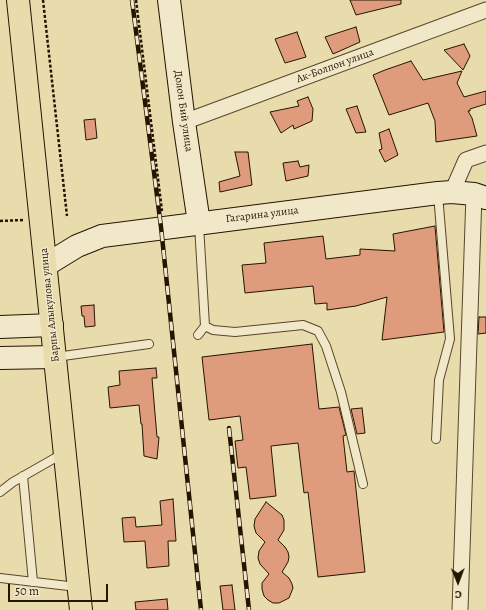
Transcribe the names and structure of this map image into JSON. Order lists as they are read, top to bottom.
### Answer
{
  "streets": {
    "main road": ["Долон Бий улица", "Гагарина улица", "Барпы Алыкулова улица"],
    "street": ["Ак-Болпон улица"]
  },
  "crossings": [
    ["Ак-Болпон улица", "Долон Бий улица"],
    ["Долон Бий улица", "Гагарина улица"],
    ["Гагарина улица", "Барпы Алыкулова улица"]
  ],
  "scale_bar": "50 m",
  "north": "bottom"
}
